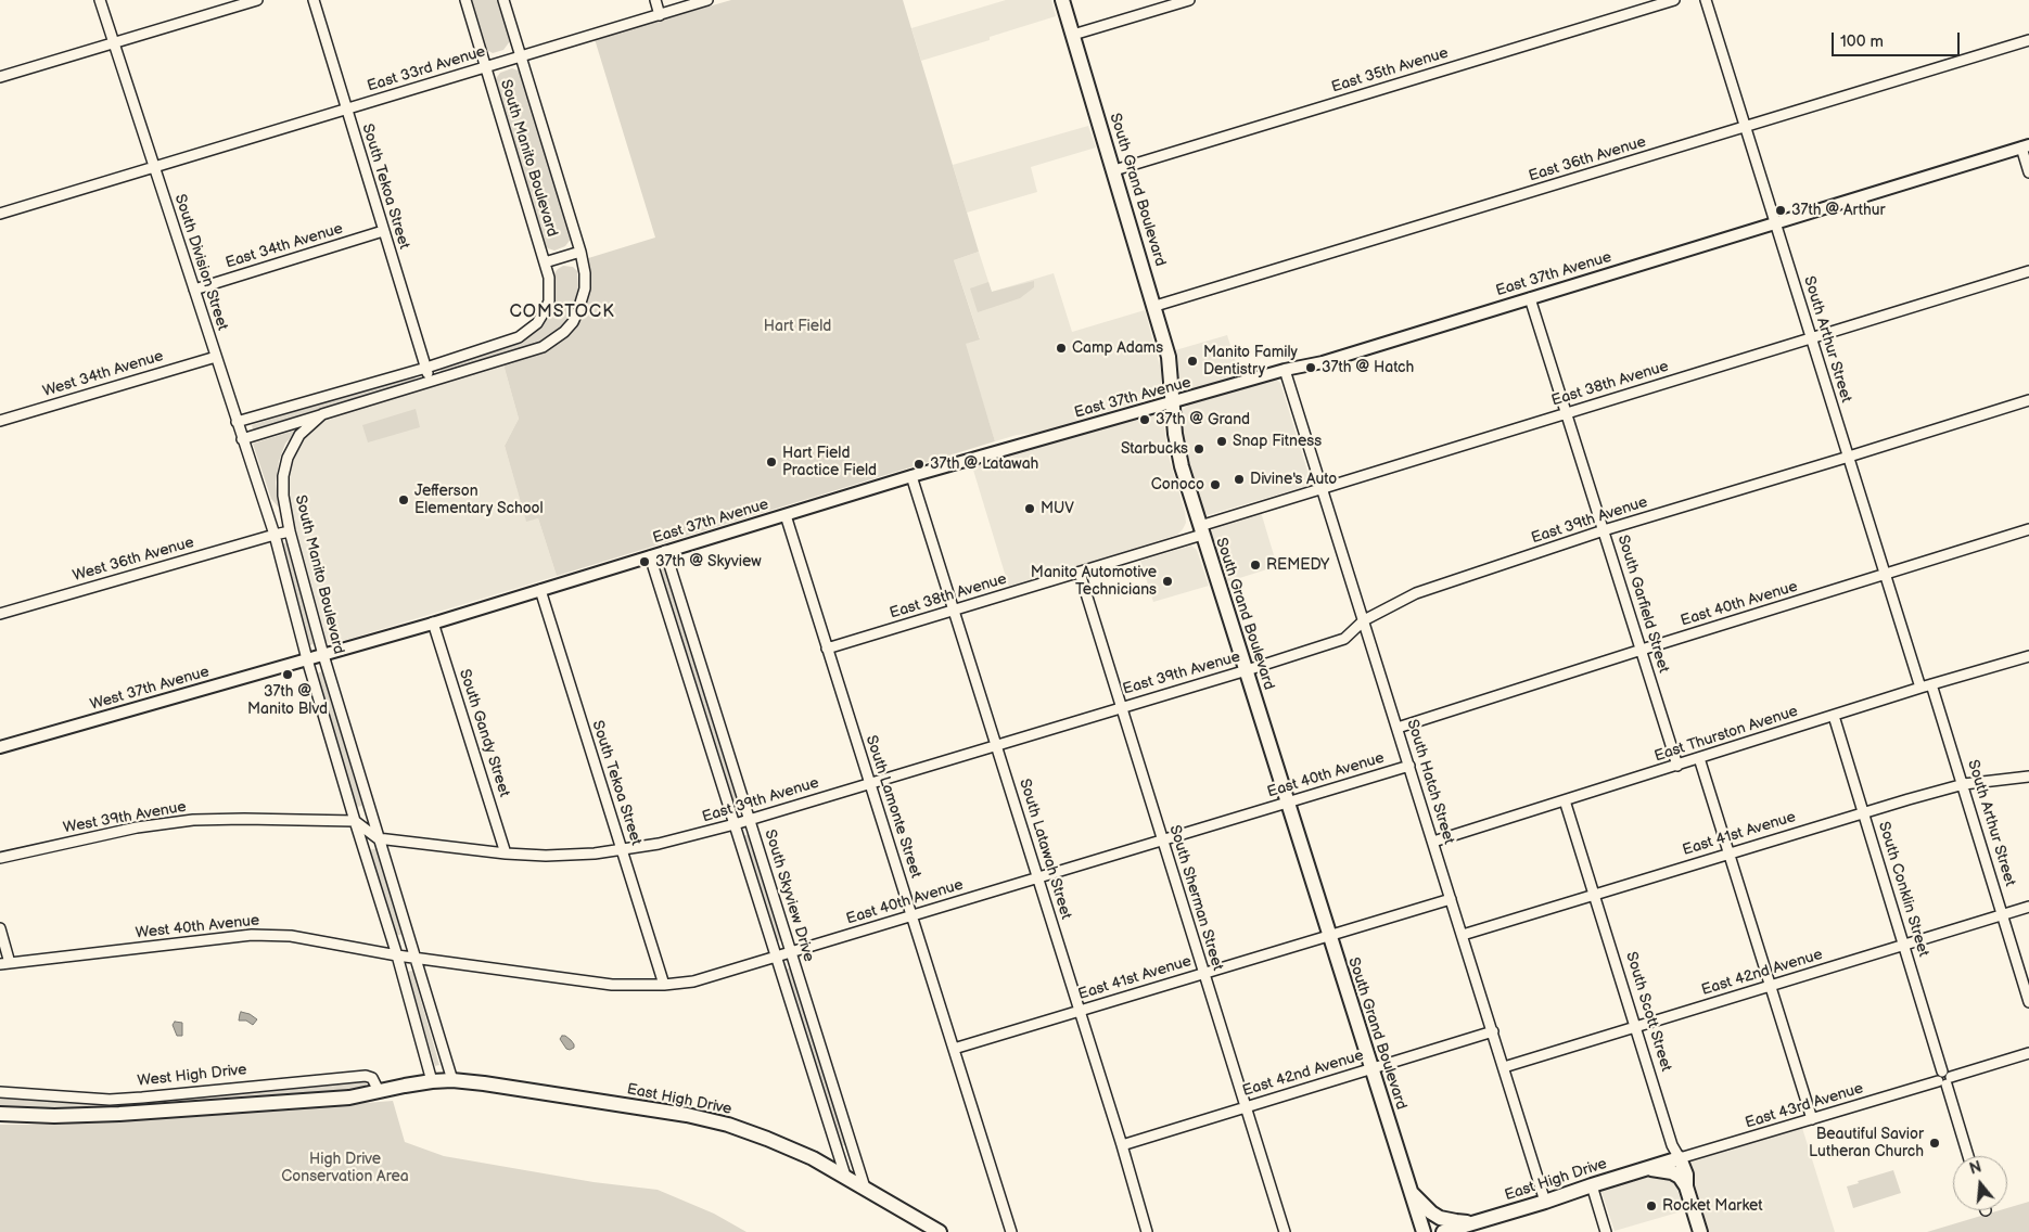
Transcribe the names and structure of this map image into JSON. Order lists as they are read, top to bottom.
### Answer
{
  "streets": {
    "main road": [
      "South Grand Boulevard",
      "South Scott Street",
      "West High Drive",
      "East High Drive"
    ],
    "street": [
      "East 33rd Avenue",
      "East 35th Avenue",
      "South Manito Boulevard",
      "East 36th Avenue",
      "South Tekoa Street",
      "East 34th Avenue",
      "South Division Street",
      "East 37th Avenue",
      "South Arthur Street",
      "West 34th Avenue",
      "East 38th Avenue",
      "East 39th Avenue",
      "West 36th Avenue",
      "South Garfield Street",
      "East 40th Avenue",
      "West 37th Avenue",
      "South Gandy Street",
      "East Thurston Avenue",
      "South Hatch Street",
      "South Lamonte Street",
      "West 39th Avenue",
      "East 41st Avenue",
      "South Latawah Street",
      "South Conklin Street",
      "South Skyview Drive",
      "South Sherman Street",
      "West 40th Avenue",
      "East 42nd Avenue",
      "East 43rd Avenue"
    ]
  },
  "crossings": [
    ["East 33rd Avenue", "South Manito Boulevard"],
    ["East 33rd Avenue", "South Tekoa Street"],
    ["East 33rd Avenue", "South Division Street"],
    ["East 35th Avenue", "South Grand Boulevard"],
    ["South Manito Boulevard", "South Tekoa Street"],
    ["South Manito Boulevard", "South Division Street"],
    ["South Manito Boulevard", "East 37th Avenue"],
    ["South Manito Boulevard", "East 39th Avenue"],
    ["South Manito Boulevard", "East 40th Avenue"],
    ["South Manito Boulevard", "West High Drive"],
    ["South Manito Boulevard", "East High Drive"],
    ["East 36th Avenue", "South Grand Boulevard"],
    ["East 36th Avenue", "South Arthur Street"],
    ["South Tekoa Street", "East 34th Avenue"],
    ["South Tekoa Street", "East 37th Avenue"],
    ["South Tekoa Street", "East 39th Avenue"],
    ["South Tekoa Street", "East 40th Avenue"],
    ["South Grand Boulevard", "East 37th Avenue"],
    ["South Grand Boulevard", "East 38th Avenue"],
    ["South Grand Boulevard", "East 39th Avenue"],
    ["South Grand Boulevard", "East 40th Avenue"],
    ["South Grand Boulevard", "East 41st Avenue"],
    ["South Grand Boulevard", "East 42nd Avenue"],
    ["East 34th Avenue", "South Division Street"],
    ["South Division Street", "West 34th Avenue"],
    ["South Division Street", "West 36th Avenue"],
    ["East 37th Avenue", "South Arthur Street"],
    ["East 37th Avenue", "South Garfield Street"],
    ["East 37th Avenue", "West 37th Avenue"],
    ["East 37th Avenue", "South Gandy Street"],
    ["East 37th Avenue", "South Hatch Street"],
    ["East 37th Avenue", "South Lamonte Street"],
    ["East 37th Avenue", "South Latawah Street"],
    ["East 37th Avenue", "South Skyview Drive"],
    ["South Arthur Street", "East 38th Avenue"],
    ["South Arthur Street", "East 39th Avenue"],
    ["South Arthur Street", "East 40th Avenue"],
    ["South Arthur Street", "East Thurston Avenue"],
    ["South Arthur Street", "East 41st Avenue"],
    ["South Arthur Street", "East 42nd Avenue"],
    ["East 38th Avenue", "South Garfield Street"],
    ["East 38th Avenue", "South Hatch Street"],
    ["East 38th Avenue", "South Lamonte Street"],
    ["East 38th Avenue", "South Latawah Street"],
    ["East 38th Avenue", "South Sherman Street"],
    ["East 39th Avenue", "South Garfield Street"],
    ["East 39th Avenue", "South Gandy Street"],
    ["East 39th Avenue", "South Hatch Street"],
    ["East 39th Avenue", "South Lamonte Street"],
    ["East 39th Avenue", "South Latawah Street"],
    ["East 39th Avenue", "South Skyview Drive"],
    ["East 39th Avenue", "South Sherman Street"],
    ["South Garfield Street", "East 40th Avenue"],
    ["South Garfield Street", "East Thurston Avenue"],
    ["East 40th Avenue", "South Hatch Street"],
    ["East 40th Avenue", "South Lamonte Street"],
    ["East 40th Avenue", "South Latawah Street"],
    ["East 40th Avenue", "South Skyview Drive"],
    ["East 40th Avenue", "South Sherman Street"],
    ["East 40th Avenue", "West 40th Avenue"],
    ["East Thurston Avenue", "South Hatch Street"],
    ["East Thurston Avenue", "South Conklin Street"],
    ["East Thurston Avenue", "South Scott Street"],
    ["South Hatch Street", "East 41st Avenue"],
    ["South Hatch Street", "East 42nd Avenue"],
    ["South Hatch Street", "East High Drive"],
    ["South Lamonte Street", "East 41st Avenue"],
    ["East 41st Avenue", "South Latawah Street"],
    ["East 41st Avenue", "South Conklin Street"],
    ["East 41st Avenue", "South Sherman Street"],
    ["East 41st Avenue", "South Scott Street"],
    ["South Latawah Street", "East 42nd Avenue"],
    ["South Conklin Street", "East 42nd Avenue"],
    ["South Conklin Street", "East 43rd Avenue"],
    ["South Skyview Drive", "East High Drive"],
    ["South Sherman Street", "East 42nd Avenue"],
    ["East 42nd Avenue", "South Scott Street"],
    ["South Scott Street", "East High Drive"],
    ["South Scott Street", "East 43rd Avenue"],
    ["West High Drive", "East High Drive"],
    ["East High Drive", "East 43rd Avenue"]
  ],
  "districts": ["COMSTOCK"],
  "parks": ["Hart Field", "High Drive Conservation Area"],
  "places": [
    "37th @ Arthur",
    "Camp Adams",
    "Manito Family Dentistry",
    "37th @ Hatch",
    "37th @ Grand",
    "Snap Fitness",
    "Starbucks",
    "Hart Field Practice Field",
    "37th @ Latawah",
    "Divine's Auto",
    "Conoco",
    "Jefferson Elementary School",
    "MUV",
    "37th @ Skyview",
    "REMEDY",
    "Manito Automotive Technicians",
    "37th @ Manito Blvd",
    "Beautiful Savior Lutheran Church",
    "Rocket Market"
  ],
  "scale_bar": "100 m",
  "north": "top"
}
